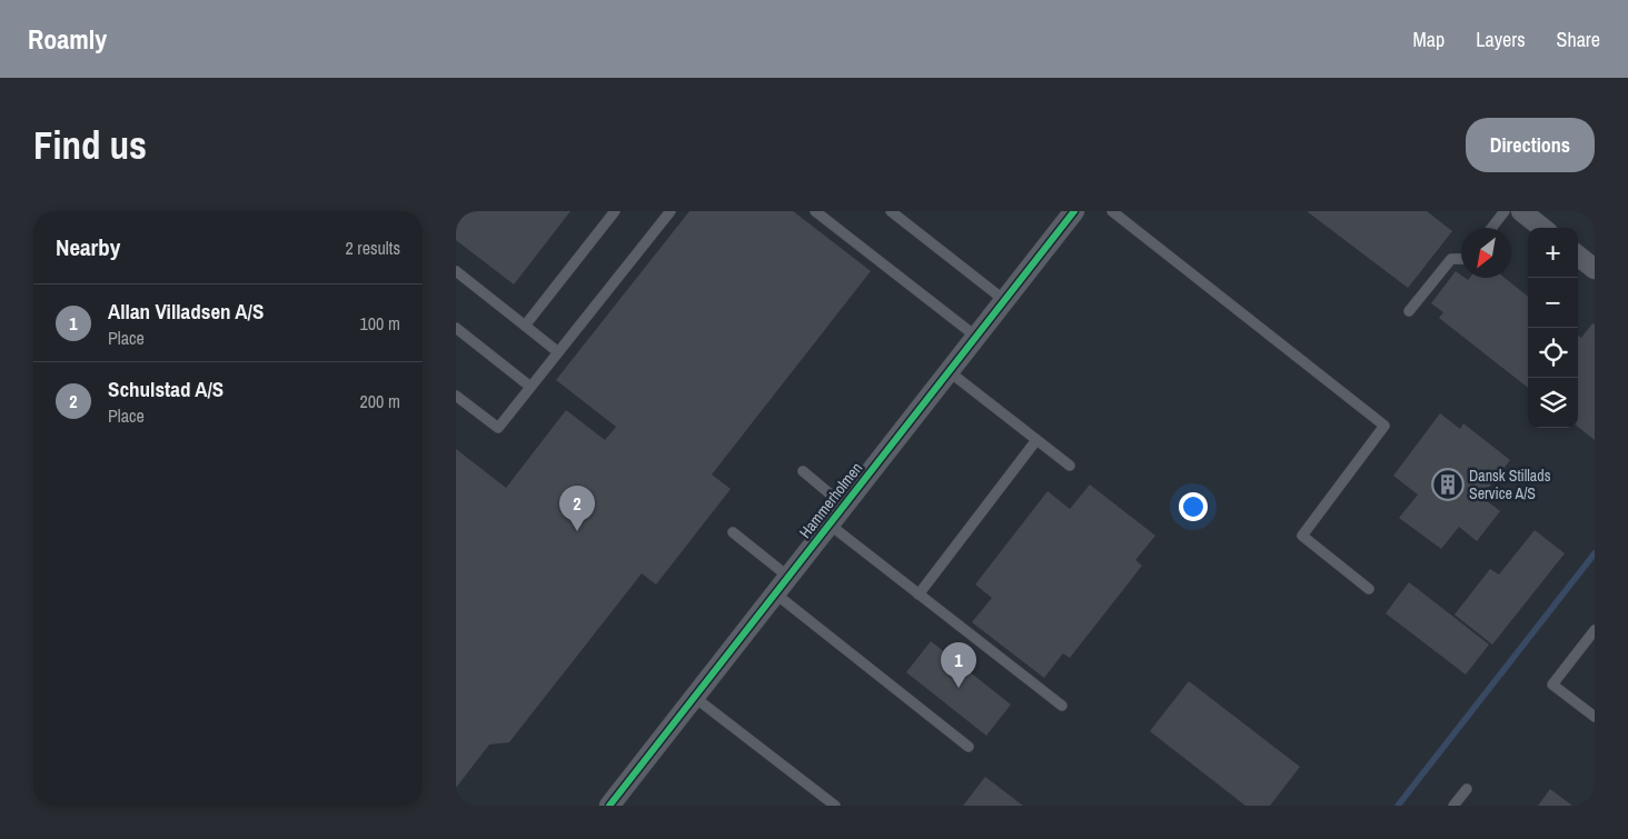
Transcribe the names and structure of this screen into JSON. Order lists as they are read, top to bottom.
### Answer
{
  "streets": {
    "street": ["Hammerholmen"]
  },
  "places": {
    "building": ["Dansk Stillads Service A/S"]
  },
  "north": "bottom left",
  "page": {
    "header": "Roamly",
    "nav": ["Map", "Layers", "Share"],
    "buttons": "Directions",
    "title": "Find us",
    "heading": ["Nearby", "2 results"],
    "map_buttons": ["+", "−"],
    "list": [
      {
        "mark": "1",
        "name": "Allan Villadsen A/S",
        "note": "Place",
        "value": "100 m"
      },
      {
        "mark": "2",
        "name": "Schulstad A/S",
        "note": "Place",
        "value": "200 m"
      }
    ],
    "pins": ["2", "1"]
  }
}
